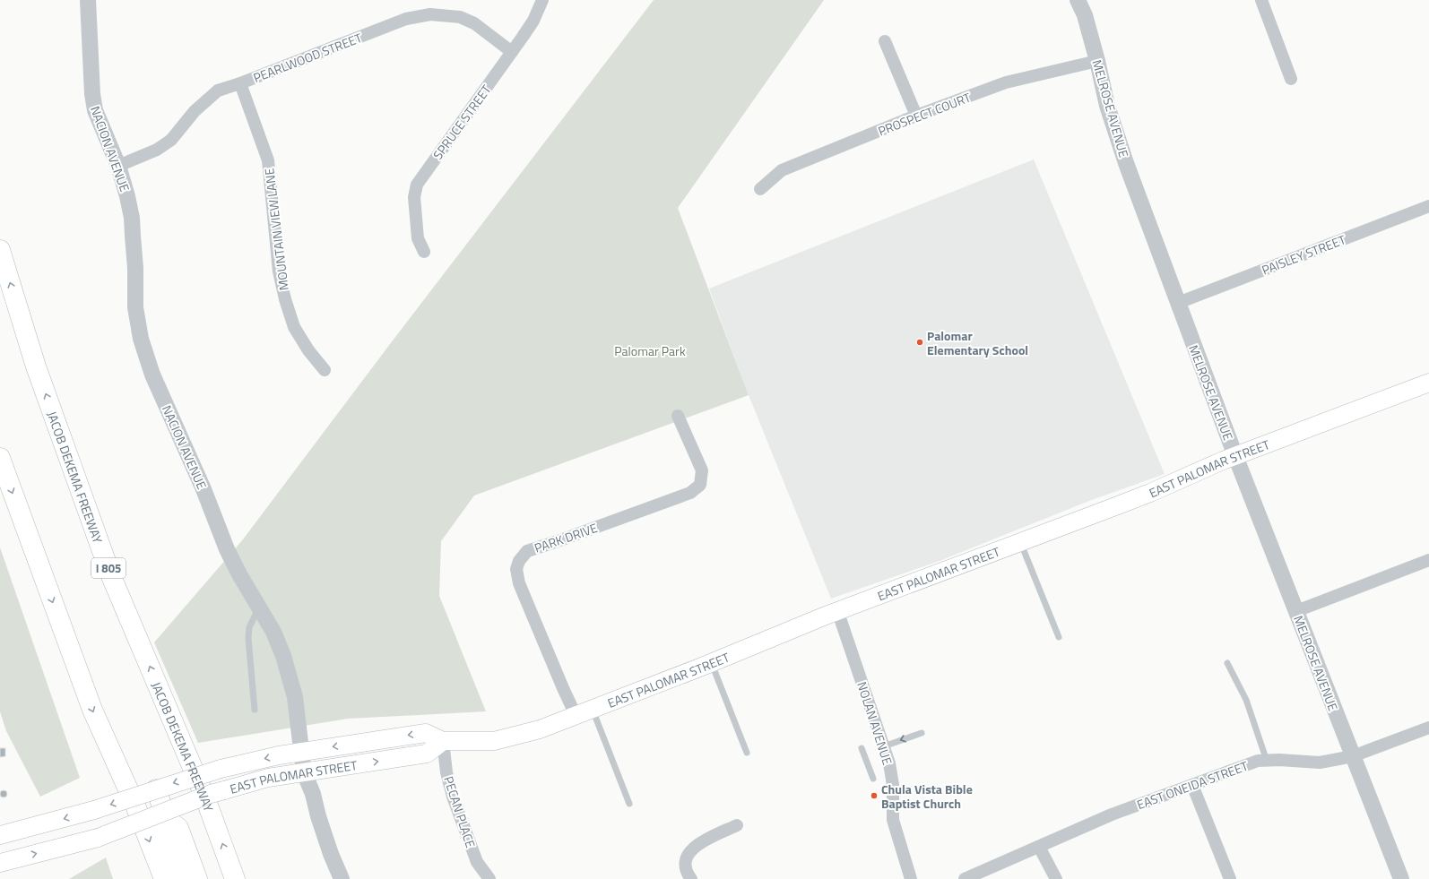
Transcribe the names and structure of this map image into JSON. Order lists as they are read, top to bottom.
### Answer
{
  "streets": {
    "highway": ["JACOB DEKEMA FREEWAY", "I 805"],
    "main road": ["EAST PALOMAR STREET"],
    "street": [
      "PEARLWOOD STREET",
      "MELROSE AVENUE",
      "PROSPECT COURT",
      "SPRUCE STREET",
      "NACION AVENUE",
      "MOUNTAIN VIEW LANE",
      "PAISLEY STREET",
      "PARK DRIVE",
      "NOLAN AVENUE",
      "EAST ONEIDA STREET",
      "PECAN PLACE"
    ]
  },
  "crossings": [
    ["PEARLWOOD STREET", "SPRUCE STREET"],
    ["PEARLWOOD STREET", "NACION AVENUE"],
    ["PEARLWOOD STREET", "MOUNTAIN VIEW LANE"],
    ["MELROSE AVENUE", "PROSPECT COURT"],
    ["MELROSE AVENUE", "PAISLEY STREET"],
    ["MELROSE AVENUE", "EAST PALOMAR STREET"],
    ["MELROSE AVENUE", "EAST ONEIDA STREET"],
    ["NACION AVENUE", "EAST PALOMAR STREET"],
    ["EAST PALOMAR STREET", "PARK DRIVE"],
    ["EAST PALOMAR STREET", "NOLAN AVENUE"],
    ["EAST PALOMAR STREET", "PECAN PLACE"]
  ],
  "parks": ["Palomar Park"],
  "places": ["Palomar Elementary School", "Chula Vista Bible Baptist Church"]
}
